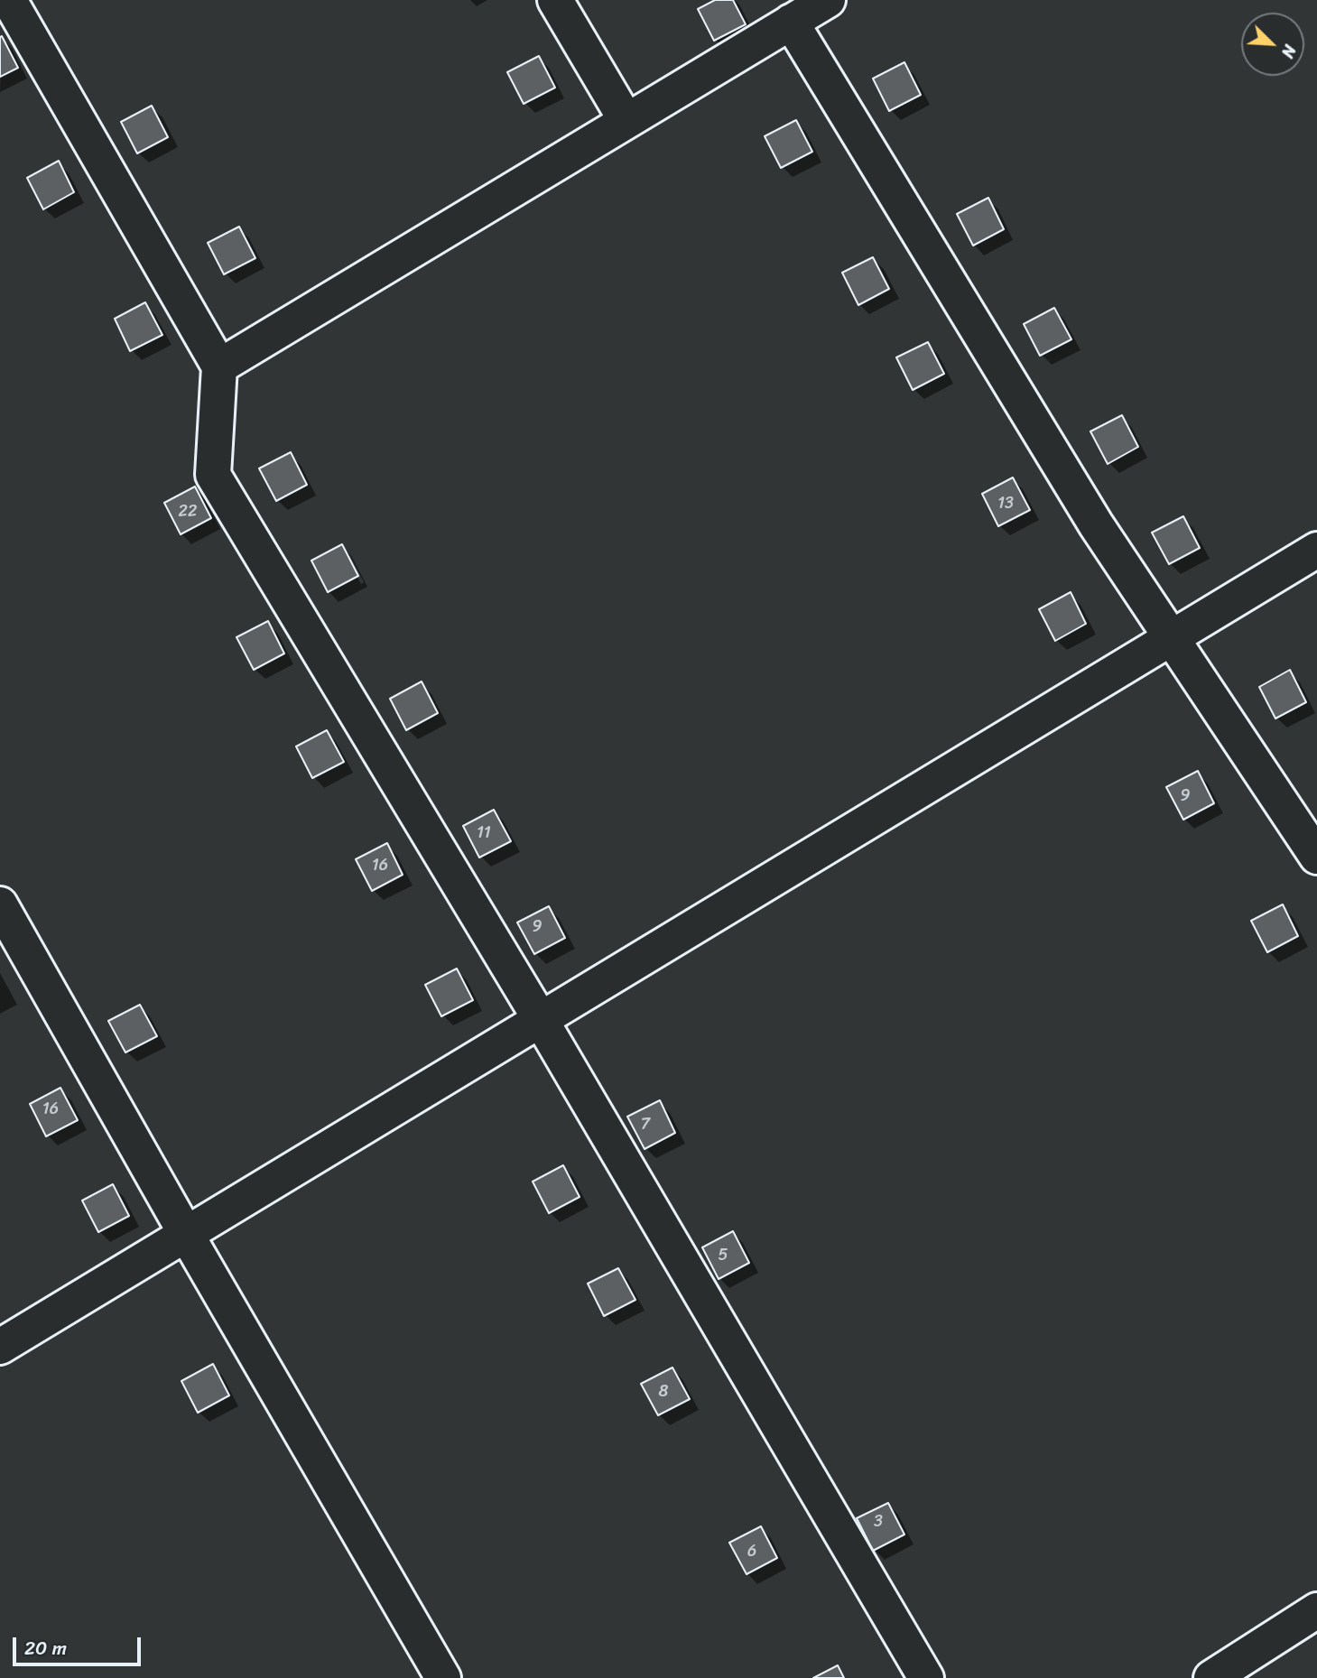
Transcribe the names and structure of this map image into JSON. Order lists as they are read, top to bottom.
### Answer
{
  "house_numbers": [
    "13",
    "22",
    "9",
    "11",
    "16",
    "9",
    "16",
    "7",
    "5",
    "8",
    "3",
    "6"
  ],
  "scale_bar": "20 m",
  "north": "bottom right"
}
